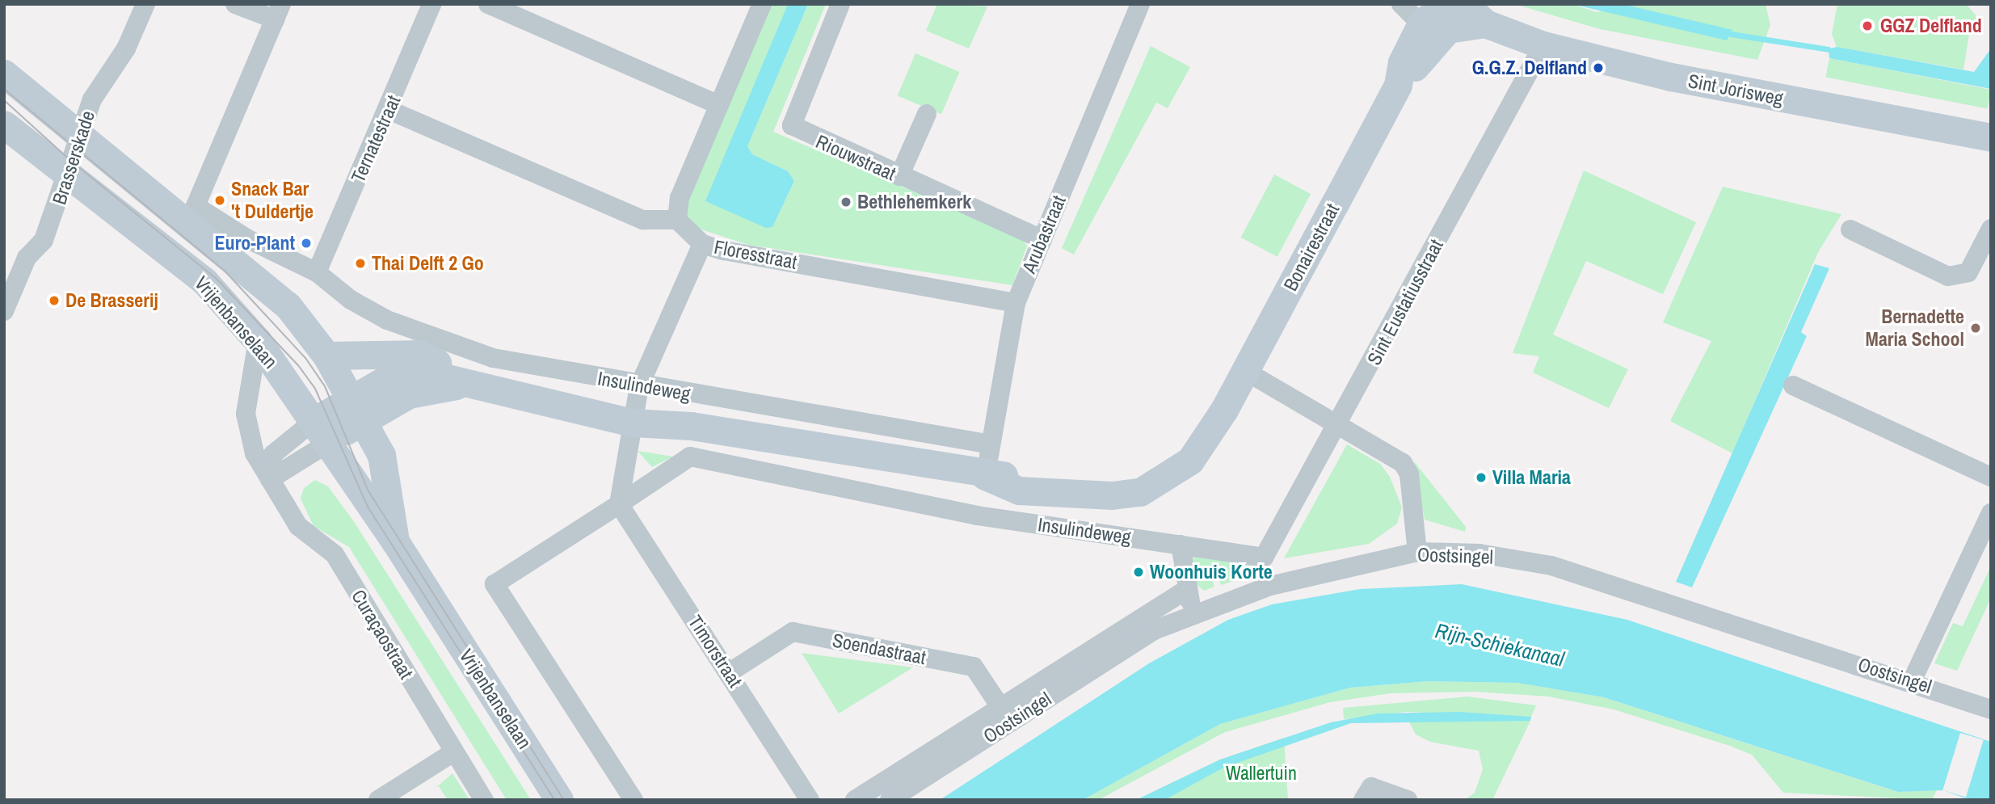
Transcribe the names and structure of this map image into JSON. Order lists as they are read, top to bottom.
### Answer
{
  "streets": {
    "main road": [
      "Sint Jorisweg",
      "Bonairestraat",
      "Vrijenbanselaan",
      "Insulindeweg"
    ],
    "street": [
      "Ternatestraat",
      "Brasserskade",
      "Riouwstraat",
      "Arubastraat",
      "Floresstraat",
      "Sint Eustatiusstraat",
      "Oostsingel",
      "Curaçaostraat",
      "Soendastraat",
      "Timorstraat"
    ]
  },
  "crossings": [
    ["Sint Jorisweg", "Bonairestraat"],
    ["Sint Jorisweg", "Sint Eustatiusstraat"],
    ["Ternatestraat", "Insulindeweg"],
    ["Brasserskade", "Vrijenbanselaan"],
    ["Riouwstraat", "Arubastraat"],
    ["Arubastraat", "Floresstraat"],
    ["Arubastraat", "Insulindeweg"],
    ["Bonairestraat", "Insulindeweg"],
    ["Sint Eustatiusstraat", "Insulindeweg"],
    ["Vrijenbanselaan", "Insulindeweg"],
    ["Vrijenbanselaan", "Curaçaostraat"],
    ["Insulindeweg", "Timorstraat"],
    ["Oostsingel", "Soendastraat"],
    ["Soendastraat", "Timorstraat"]
  ],
  "water": ["Rijn-Schiekanaal"],
  "parks": ["Wallertuin"],
  "places": [
    "GGZ Delfland",
    "G.G.Z. Delfland",
    "Snack Bar 't Duldertje",
    "Bethlehemkerk",
    "Euro-Plant",
    "Thai Delft 2 Go",
    "De Brasserij",
    "Bernadette Maria School",
    "Villa Maria",
    "Woonhuis Korte"
  ]
}
